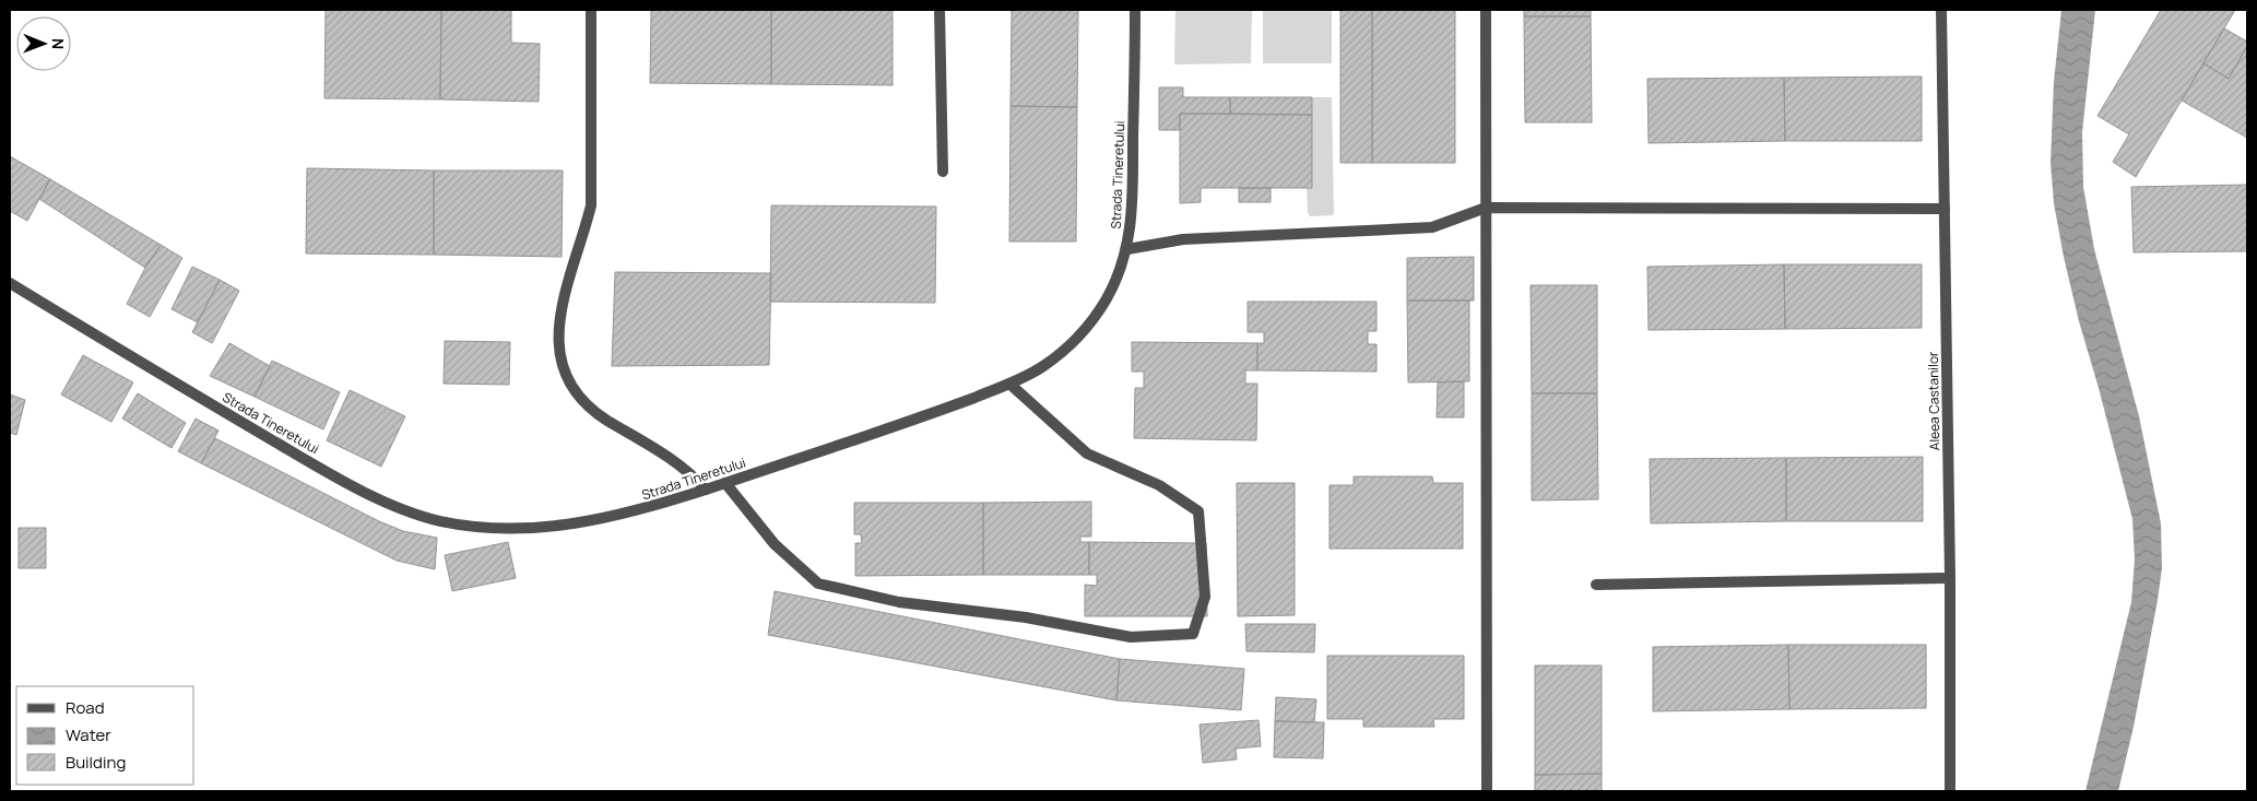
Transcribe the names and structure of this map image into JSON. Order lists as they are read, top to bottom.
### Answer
{
  "streets": {
    "street": ["Strada Tineretului", "Aleea Castanilor"]
  },
  "legend": ["Road", "Water", "Building"],
  "north": "right"
}
